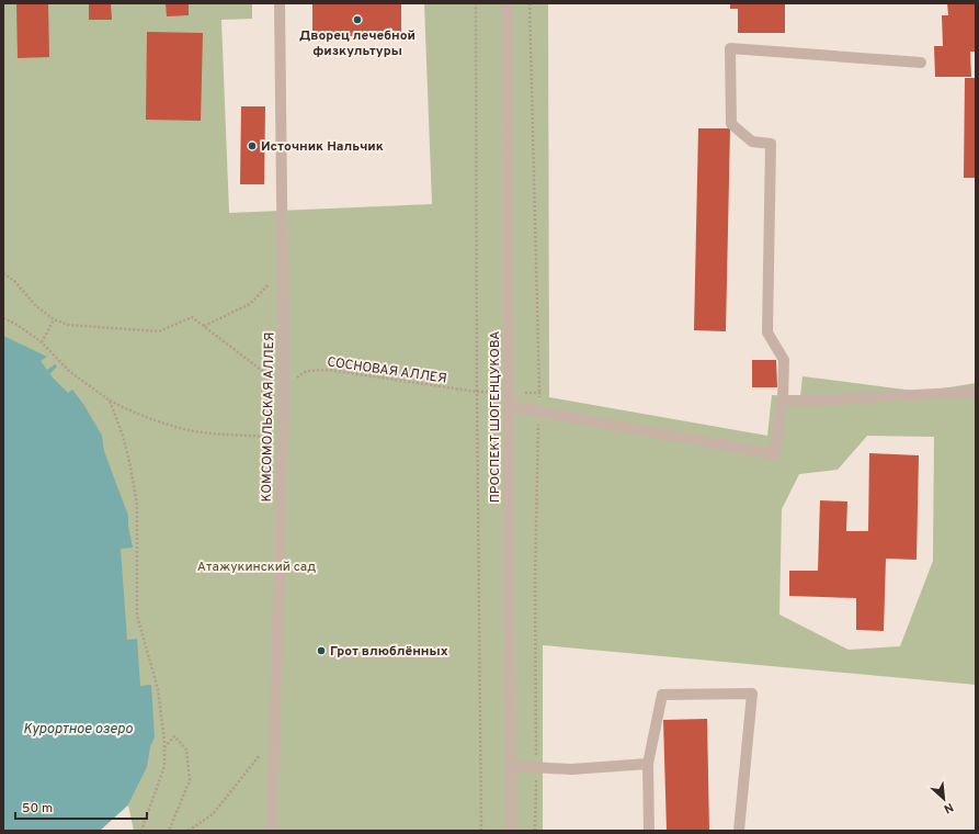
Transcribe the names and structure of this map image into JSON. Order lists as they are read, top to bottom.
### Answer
{
  "streets": {
    "street": ["КОМСОМОЛЬСКАЯ АЛЛЕЯ", "ПРОСПЕКТ ШОГЕНЦУКОВА"],
    "path": ["СОСНОВАЯ АЛЛЕЯ"]
  },
  "crossings": [
    ["СОСНОВАЯ АЛЛЕЯ", "КОМСОМОЛЬСКАЯ АЛЛЕЯ"]
  ],
  "water": ["Курортное озеро"],
  "parks": ["Атажукинский сад"],
  "places": ["Дворец лечебной физкультуры", "Источник Нальчик", "Грот влюблённых"],
  "scale_bar": "50 m",
  "north": "bottom right"
}
